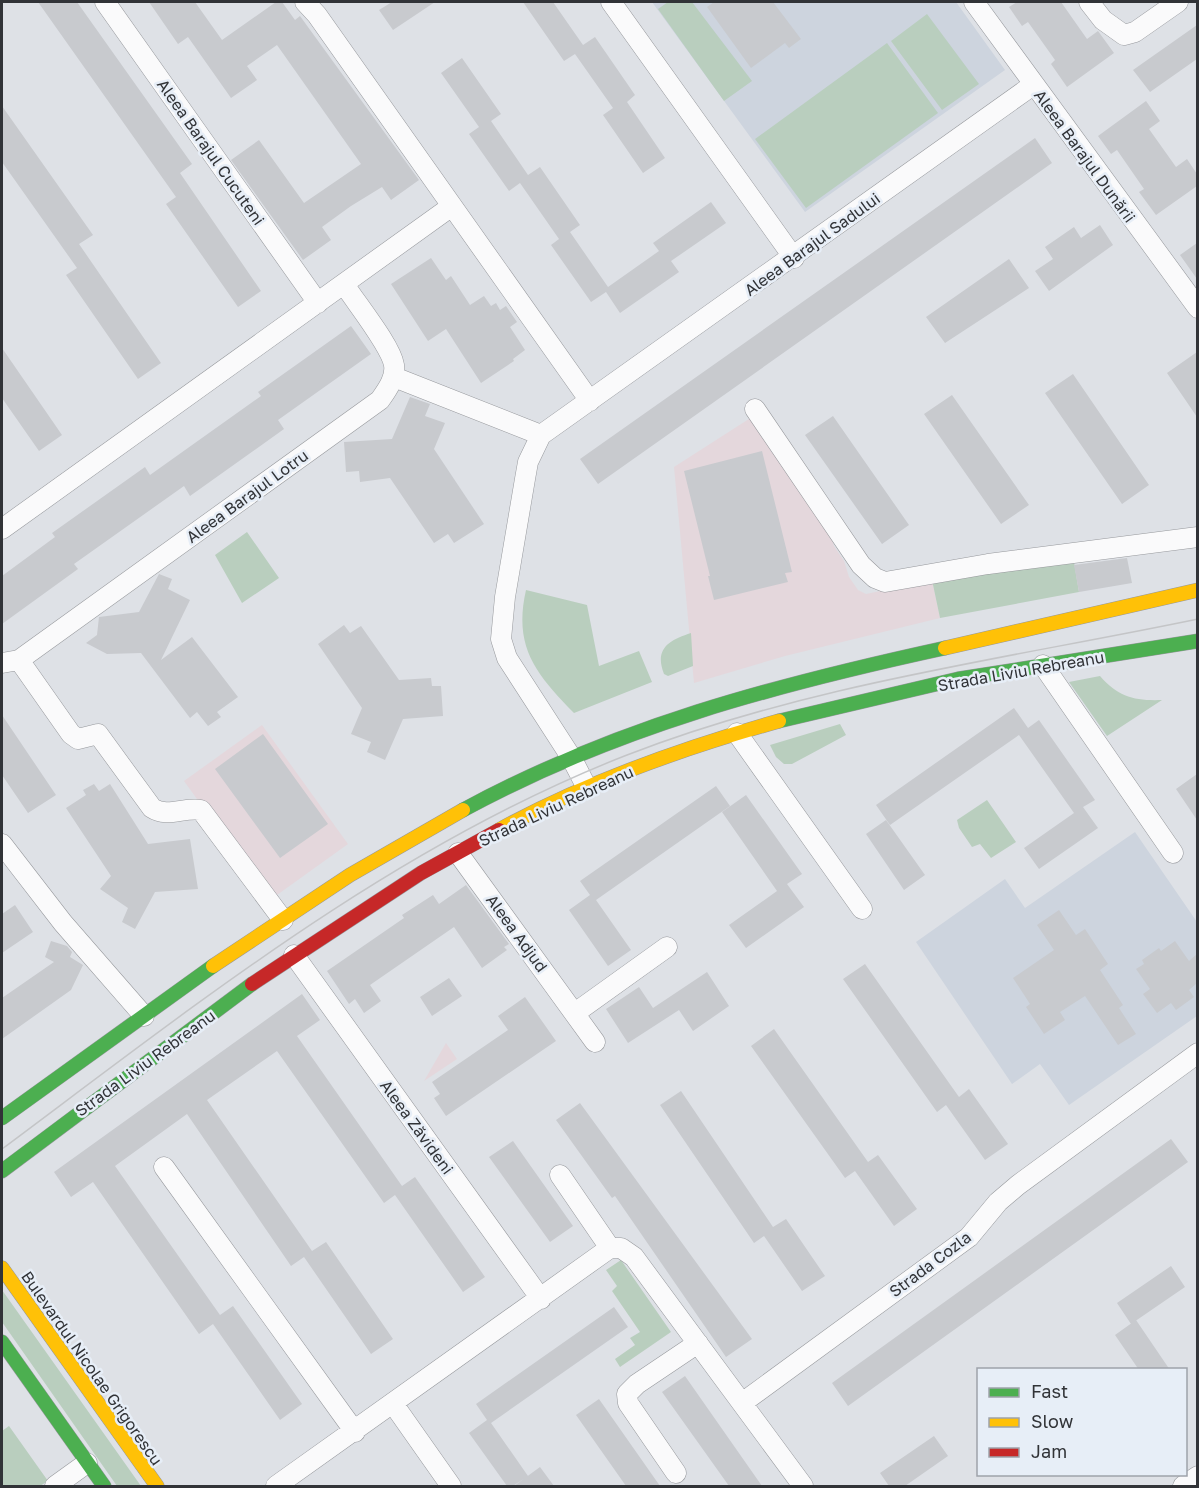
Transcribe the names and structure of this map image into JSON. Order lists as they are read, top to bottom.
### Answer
{
  "streets": {
    "street": [
      "Aleea Barajul Cucuteni",
      "Aleea Barajul Dunării",
      "Aleea Barajul Sadului",
      "Aleea Barajul Lotru",
      "Strada Liviu Rebreanu",
      "Aleea Adjud",
      "Aleea Zăvideni",
      "Strada Cozla",
      "Bulevardul Nicolae Grigorescu"
    ]
  },
  "crossings": [
    ["Aleea Barajul Dunării", "Aleea Barajul Sadului"],
    ["Strada Liviu Rebreanu", "Aleea Adjud"],
    ["Strada Liviu Rebreanu", "Aleea Zăvideni"]
  ],
  "legend": ["Fast", "Slow", "Jam"]
}
